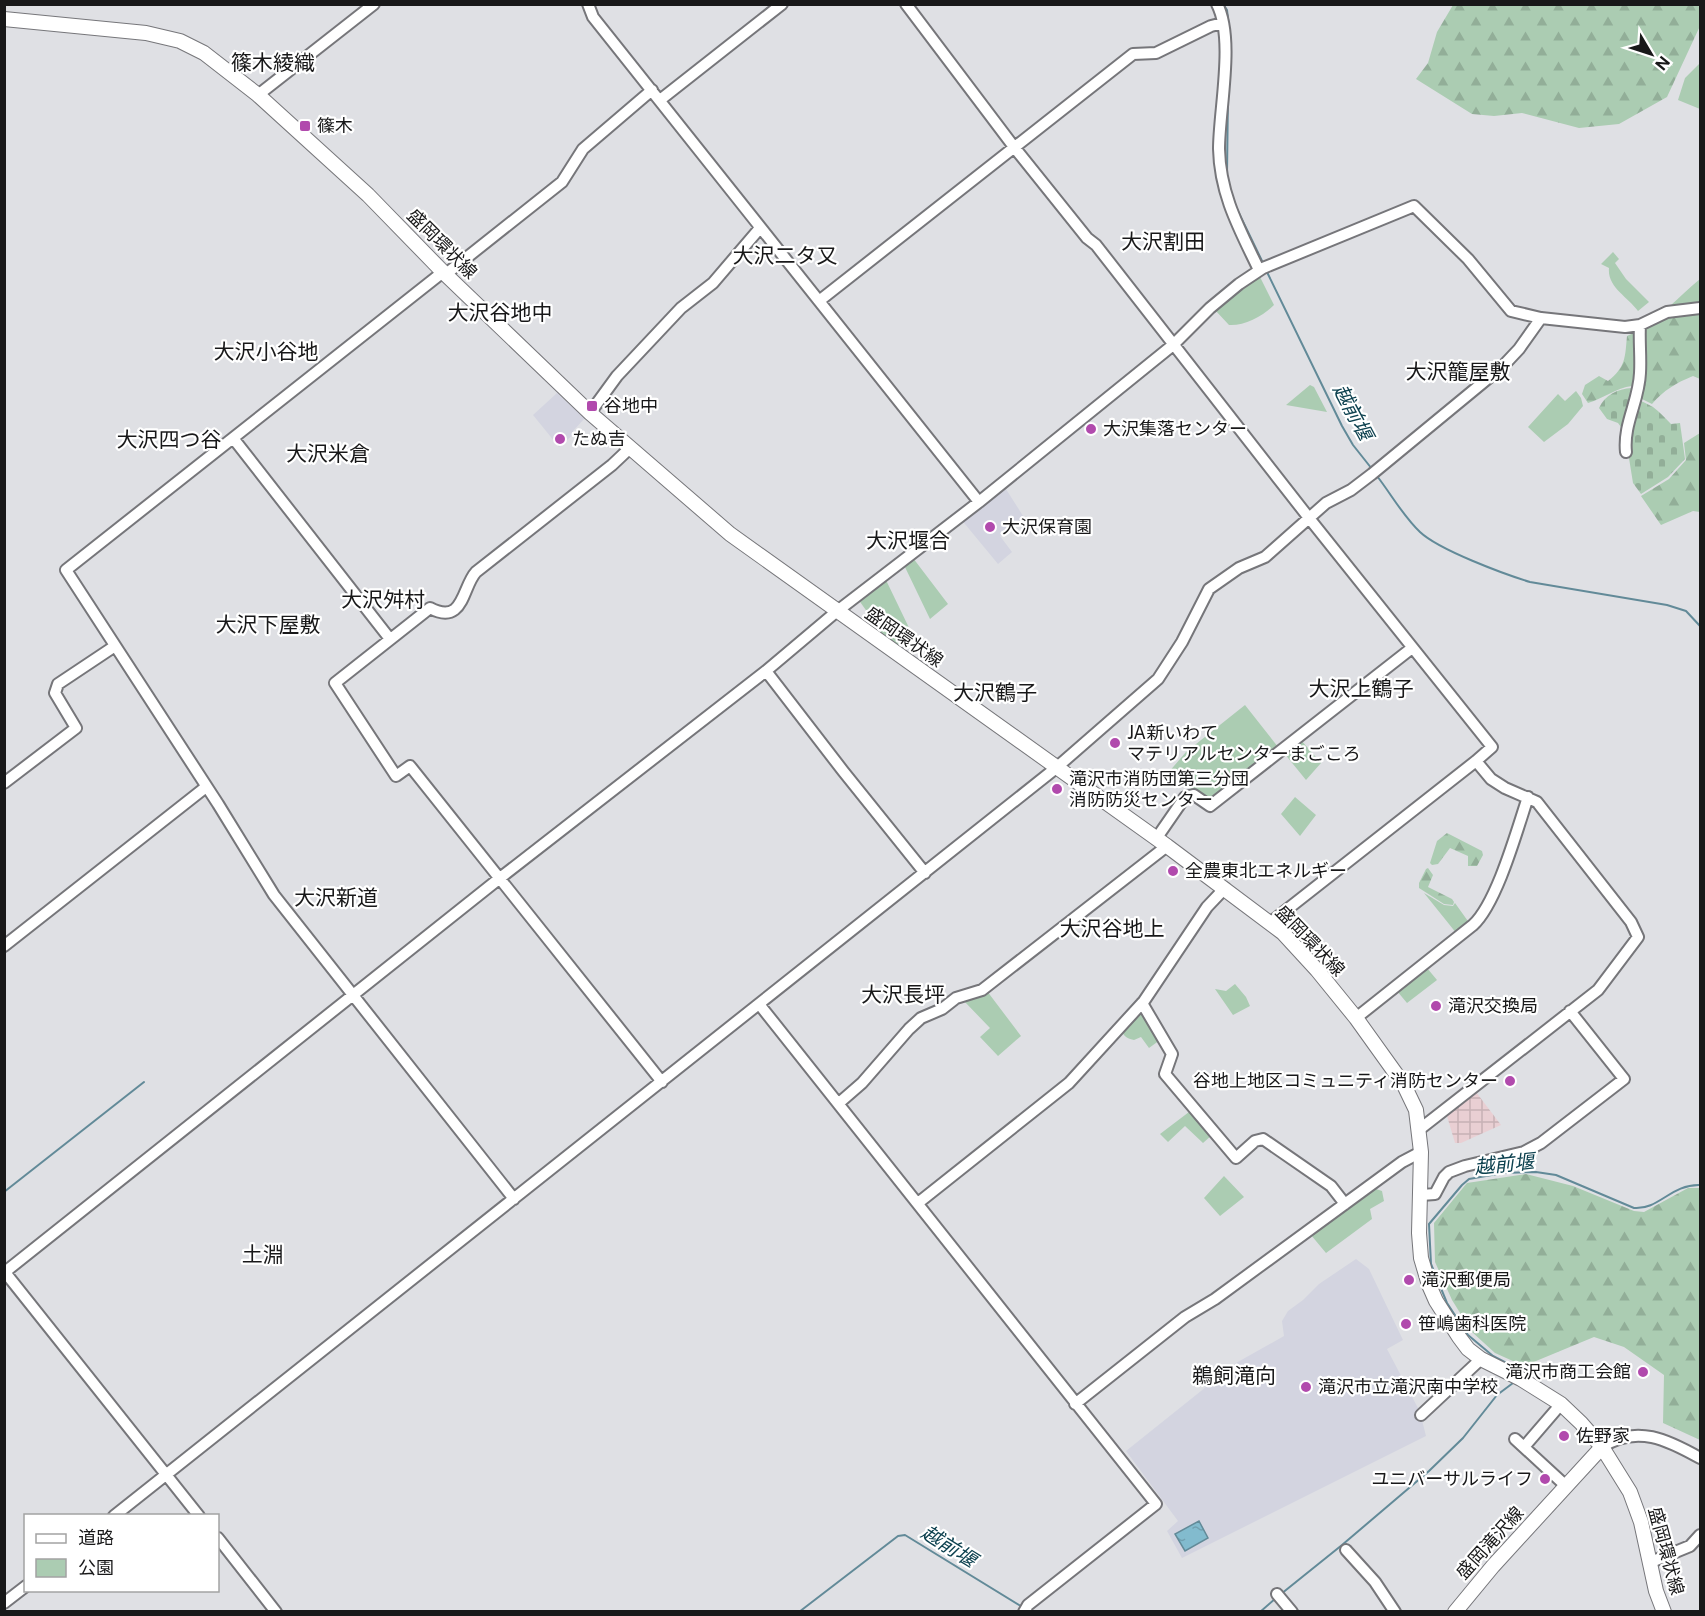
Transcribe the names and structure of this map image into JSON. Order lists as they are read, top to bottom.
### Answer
{
  "streets": {
    "main road": ["盛岡環状線", "盛岡滝沢線"]
  },
  "crossings": [
    ["盛岡環状線", "盛岡滝沢線"]
  ],
  "districts": [
    "篠木綾織",
    "大沢割田",
    "大沢二タ又",
    "大沢谷地中",
    "大沢小谷地",
    "大沢籠屋敷",
    "大沢四つ谷",
    "大沢米倉",
    "大沢堰合",
    "大沢舛村",
    "大沢下屋敷",
    "大沢上鶴子",
    "大沢鶴子",
    "大沢新道",
    "大沢谷地上",
    "大沢長坪",
    "土淵",
    "鵜飼滝向"
  ],
  "water": ["越前堰"],
  "places": {
    "transit": ["篠木", "谷地中"],
    "other": [
      "大沢集落センター",
      "たぬ吉",
      "大沢保育園",
      "JA新いわて マテリアルセンターまごころ",
      "滝沢市消防団第三分団 消防防災センター",
      "全農東北エネルギー",
      "滝沢交換局",
      "谷地上地区コミュニティ消防センター",
      "滝沢郵便局",
      "笹嶋歯科医院",
      "滝沢市商工会館",
      "滝沢市立滝沢南中学校",
      "佐野家",
      "ユニバーサルライフ"
    ]
  },
  "legend": ["道路", "公園"],
  "north": "bottom right"
}
